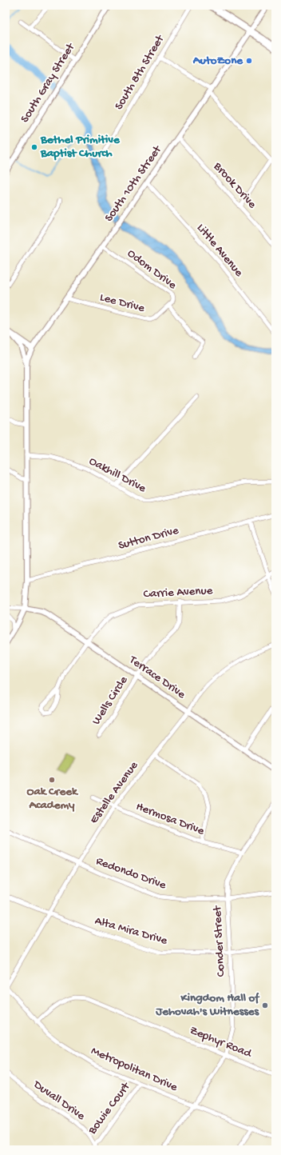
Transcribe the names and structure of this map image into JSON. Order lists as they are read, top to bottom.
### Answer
{
  "streets": {
    "street": [
      "South 8th Street",
      "South Gray Street",
      "South 10th Street",
      "Brook Drive",
      "Little Avenue",
      "Odom Drive",
      "Lee Drive",
      "Oakhill Drive",
      "Sutton Drive",
      "Carrie Avenue",
      "Terrace Drive",
      "Wells Circle",
      "Estelle Avenue",
      "Hermosa Drive",
      "Redondo Drive",
      "Alta Mira Drive",
      "Conder Street",
      "Zephyr Road",
      "Metropolitan Drive",
      "Duvall Drive",
      "Bowie Court"
    ]
  },
  "crossings": [
    ["South 10th Street", "Brook Drive"],
    ["South 10th Street", "Little Avenue"],
    ["South 10th Street", "Odom Drive"],
    ["South 10th Street", "Lee Drive"],
    ["Odom Drive", "Lee Drive"],
    ["Carrie Avenue", "Terrace Drive"],
    ["Carrie Avenue", "Wells Circle"],
    ["Terrace Drive", "Wells Circle"],
    ["Terrace Drive", "Estelle Avenue"],
    ["Estelle Avenue", "Hermosa Drive"],
    ["Estelle Avenue", "Redondo Drive"],
    ["Estelle Avenue", "Alta Mira Drive"],
    ["Estelle Avenue", "Metropolitan Drive"],
    ["Hermosa Drive", "Conder Street"],
    ["Redondo Drive", "Conder Street"],
    ["Alta Mira Drive", "Conder Street"],
    ["Conder Street", "Zephyr Road"],
    ["Conder Street", "Metropolitan Drive"],
    ["Zephyr Road", "Metropolitan Drive"],
    ["Metropolitan Drive", "Bowie Court"],
    ["Duvall Drive", "Bowie Court"]
  ],
  "places": [
    "AutoZone",
    "Bethel Primitive Baptist Church",
    "Oak Creek Academy",
    "Kingdom Hall of Jehovah's Witnesses"
  ]
}
